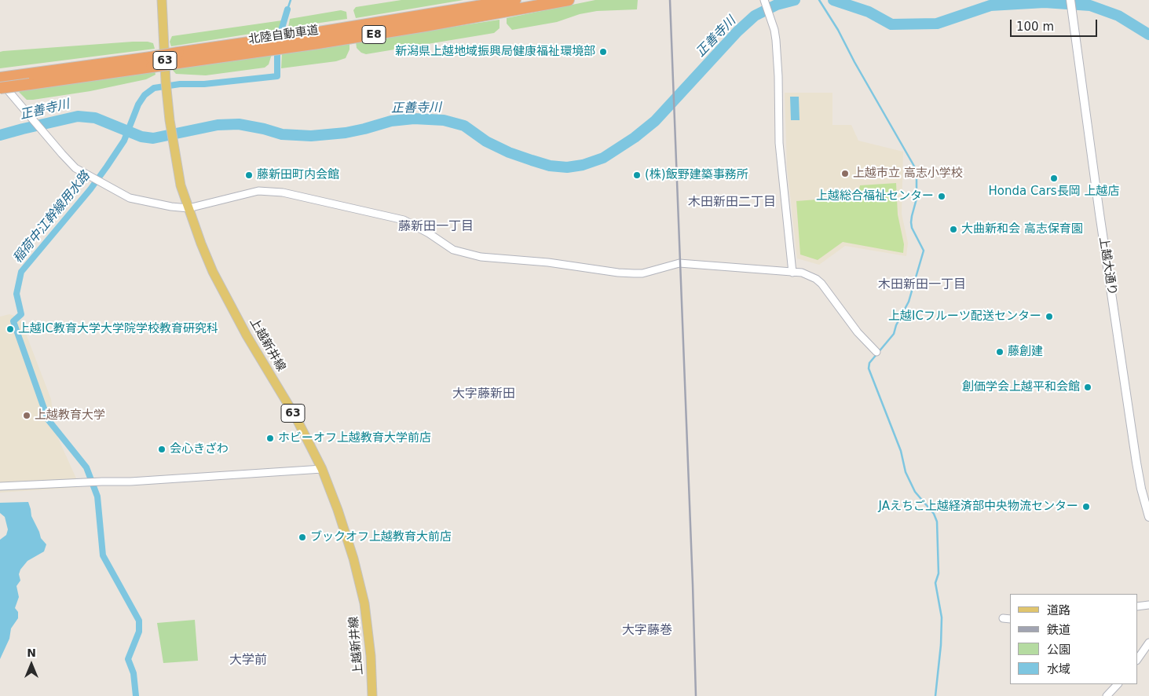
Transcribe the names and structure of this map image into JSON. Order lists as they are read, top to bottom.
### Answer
{
  "streets": {
    "highway": ["E8", "北陸自動車道"],
    "main road": ["63", "上越大通り", "上越新井線"]
  },
  "districts": [
    "木田新田二丁目",
    "藤新田一丁目",
    "木田新田一丁目",
    "大字藤新田",
    "大字藤巻",
    "大学前"
  ],
  "water": ["正善寺川", "稲荷中江幹線用水路"],
  "places": [
    "新潟県上越地域振興局健康福祉環境部",
    "上越市立 高志小学校",
    "藤新田町内会館",
    "(株)飯野建築事務所",
    "Honda Cars長岡 上越店",
    "上越総合福祉センター",
    "大曲新和会 高志保育園",
    "上越ICフルーツ配送センター",
    "上越IC教育大学大学院学校教育研究科",
    "藤創建",
    "創価学会上越平和会館",
    "上越教育大学",
    "ホビーオフ上越教育大学前店",
    "会心きざわ",
    "JAえちご上越経済部中央物流センター",
    "ブックオフ上越教育大前店"
  ],
  "legend": [
    "道路",
    "鉄道",
    "公園",
    "水域"
  ],
  "scale_bar": "100 m",
  "north": "top"
}
